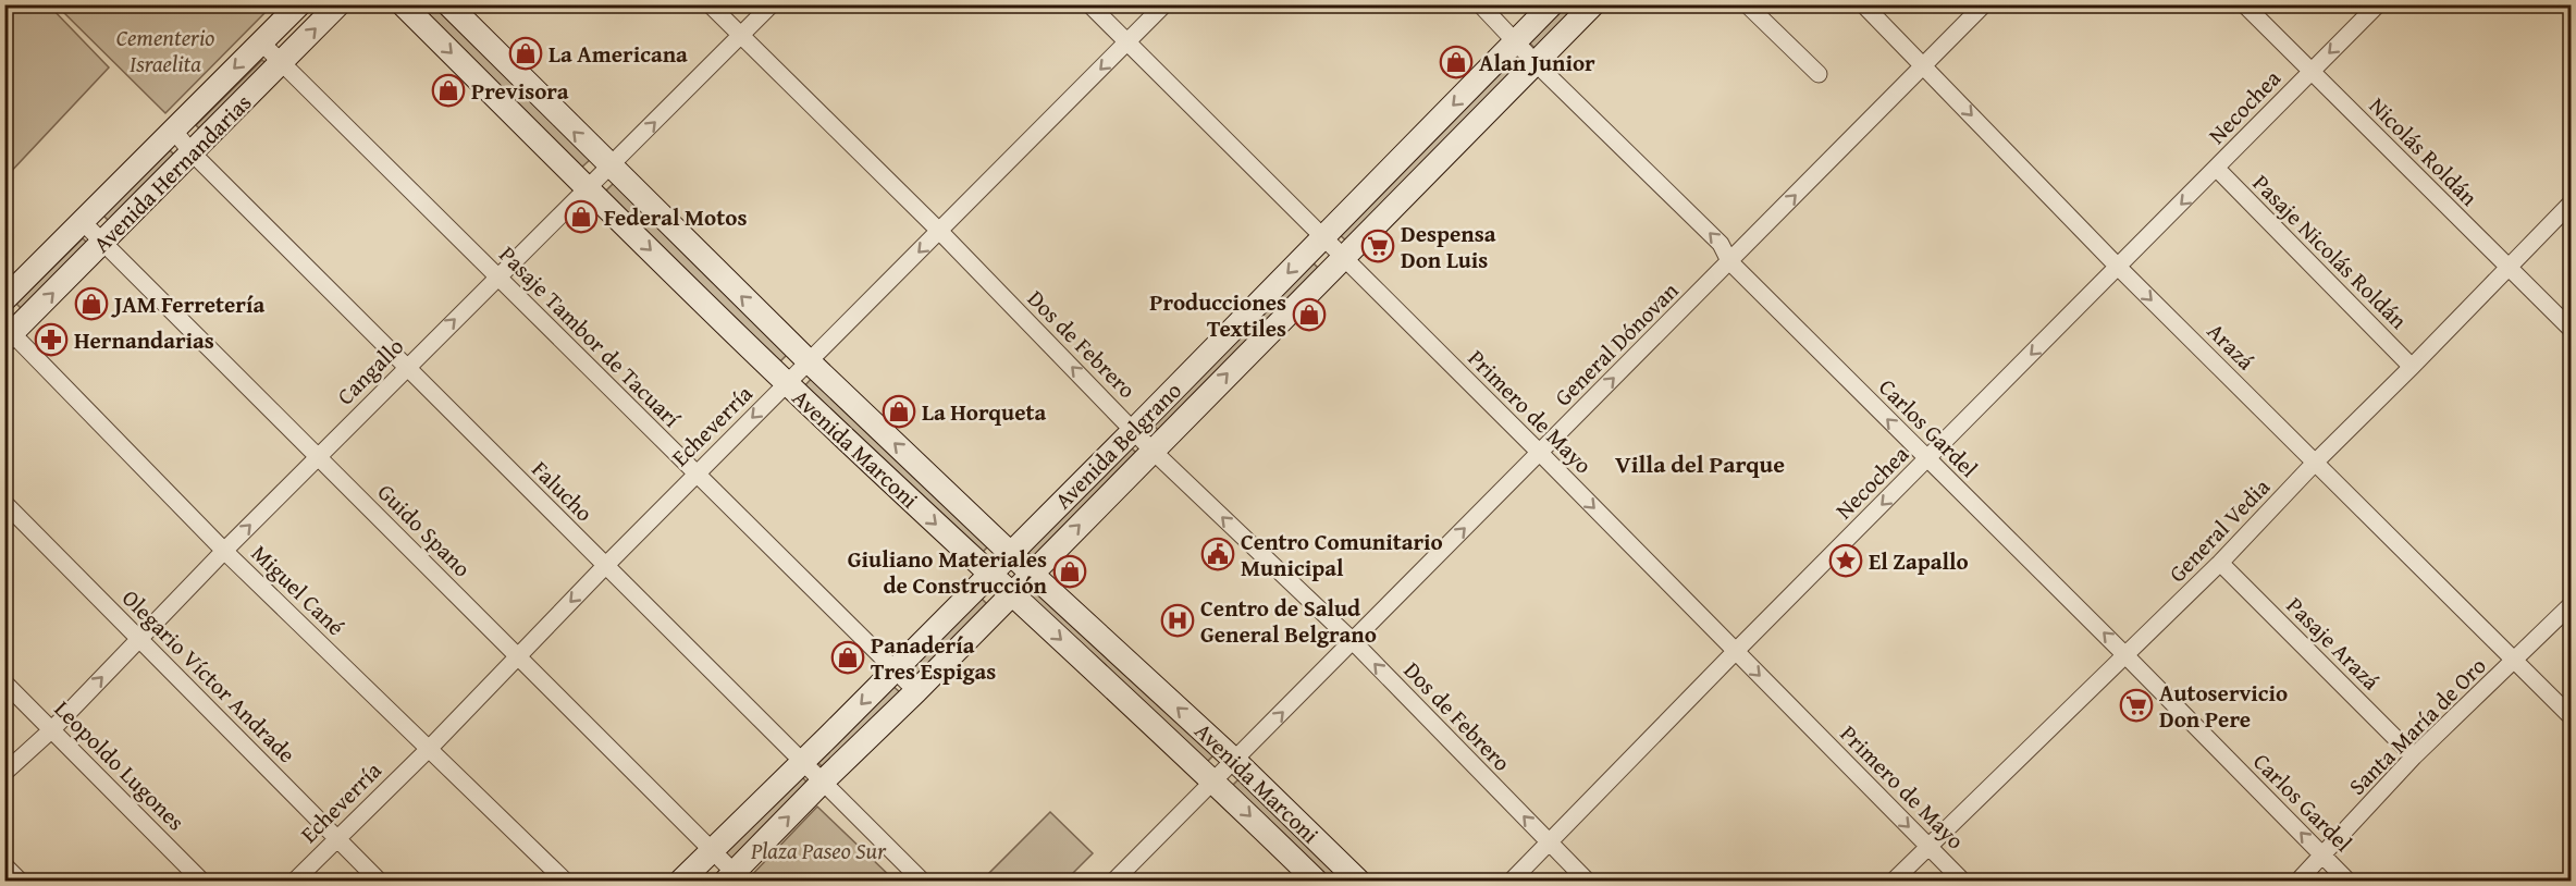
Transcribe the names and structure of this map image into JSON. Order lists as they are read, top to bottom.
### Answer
{
  "streets": {
    "main road": ["Avenida Hernandarias", "Avenida Belgrano", "Avenida Marconi"],
    "street": [
      "Necochea",
      "Nicolás Roldán",
      "Pasaje Nicolás Roldán",
      "Pasaje Tambor de Tacuarí",
      "Dos de Febrero",
      "General Dónovan",
      "Arazá",
      "Cangallo",
      "Primero de Mayo",
      "Echeverría",
      "Carlos Gardel",
      "Falucho",
      "Guido Spano",
      "General Vedia",
      "Miguel Cané",
      "Pasaje Arazá",
      "Olegario Víctor Andrade",
      "Santa María de Oro",
      "Leopoldo Lugones"
    ]
  },
  "crossings": [
    ["Necochea", "Nicolás Roldán"],
    ["Necochea", "Pasaje Nicolás Roldán"],
    ["Necochea", "Dos de Febrero"],
    ["Necochea", "Arazá"],
    ["Necochea", "Primero de Mayo"],
    ["Necochea", "Carlos Gardel"],
    ["Nicolás Roldán", "General Vedia"],
    ["Avenida Hernandarias", "Pasaje Tambor de Tacuarí"],
    ["Avenida Hernandarias", "Falucho"],
    ["Avenida Hernandarias", "Guido Spano"],
    ["Avenida Hernandarias", "Miguel Cané"],
    ["Pasaje Nicolás Roldán", "General Vedia"],
    ["Pasaje Tambor de Tacuarí", "Cangallo"],
    ["Pasaje Tambor de Tacuarí", "Echeverría"],
    ["Pasaje Tambor de Tacuarí", "Avenida Belgrano"],
    ["Dos de Febrero", "General Dónovan"],
    ["Dos de Febrero", "Cangallo"],
    ["Dos de Febrero", "Echeverría"],
    ["Dos de Febrero", "Avenida Belgrano"],
    ["General Dónovan", "Arazá"],
    ["General Dónovan", "Primero de Mayo"],
    ["General Dónovan", "Carlos Gardel"],
    ["General Dónovan", "Avenida Marconi"],
    ["Arazá", "General Vedia"],
    ["Arazá", "Santa María de Oro"],
    ["Cangallo", "Avenida Marconi"],
    ["Cangallo", "Falucho"],
    ["Cangallo", "Guido Spano"],
    ["Cangallo", "Miguel Cané"],
    ["Cangallo", "Olegario Víctor Andrade"],
    ["Cangallo", "Leopoldo Lugones"],
    ["Primero de Mayo", "Echeverría"],
    ["Primero de Mayo", "Avenida Belgrano"],
    ["Primero de Mayo", "General Vedia"],
    ["Echeverría", "Avenida Marconi"],
    ["Echeverría", "Falucho"],
    ["Echeverría", "Guido Spano"],
    ["Echeverría", "Miguel Cané"],
    ["Echeverría", "Olegario Víctor Andrade"],
    ["Carlos Gardel", "Avenida Belgrano"],
    ["Carlos Gardel", "General Vedia"],
    ["Carlos Gardel", "Santa María de Oro"],
    ["Avenida Belgrano", "Avenida Marconi"],
    ["Avenida Belgrano", "Falucho"],
    ["Avenida Belgrano", "Guido Spano"],
    ["General Vedia", "Pasaje Arazá"],
    ["Pasaje Arazá", "Santa María de Oro"]
  ],
  "one_way": [
    "Necochea",
    "Dos de Febrero",
    "General Dónovan",
    "Arazá",
    "Cangallo",
    "Primero de Mayo",
    "Echeverría",
    "Carlos Gardel"
  ],
  "districts": ["Villa del Parque"],
  "parks": ["Cementerio Israelita", "Plaza Paseo Sur"],
  "places": {
    "shop": [
      "La Americana",
      "Alan Junior",
      "Previsora",
      "Federal Motos",
      "JAM Ferretería",
      "Producciones Textiles",
      "La Horqueta",
      "Giuliano Materiales de Construcción",
      "Panadería Tres Espigas"
    ],
    "supermarket": ["Despensa Don Luis", "Autoservicio Don Pere"],
    "pharmacy": ["Hernandarias"],
    "public building": ["Centro Comunitario Municipal"],
    "place": ["El Zapallo"],
    "hospital": ["Centro de Salud General Belgrano"]
  }
}
